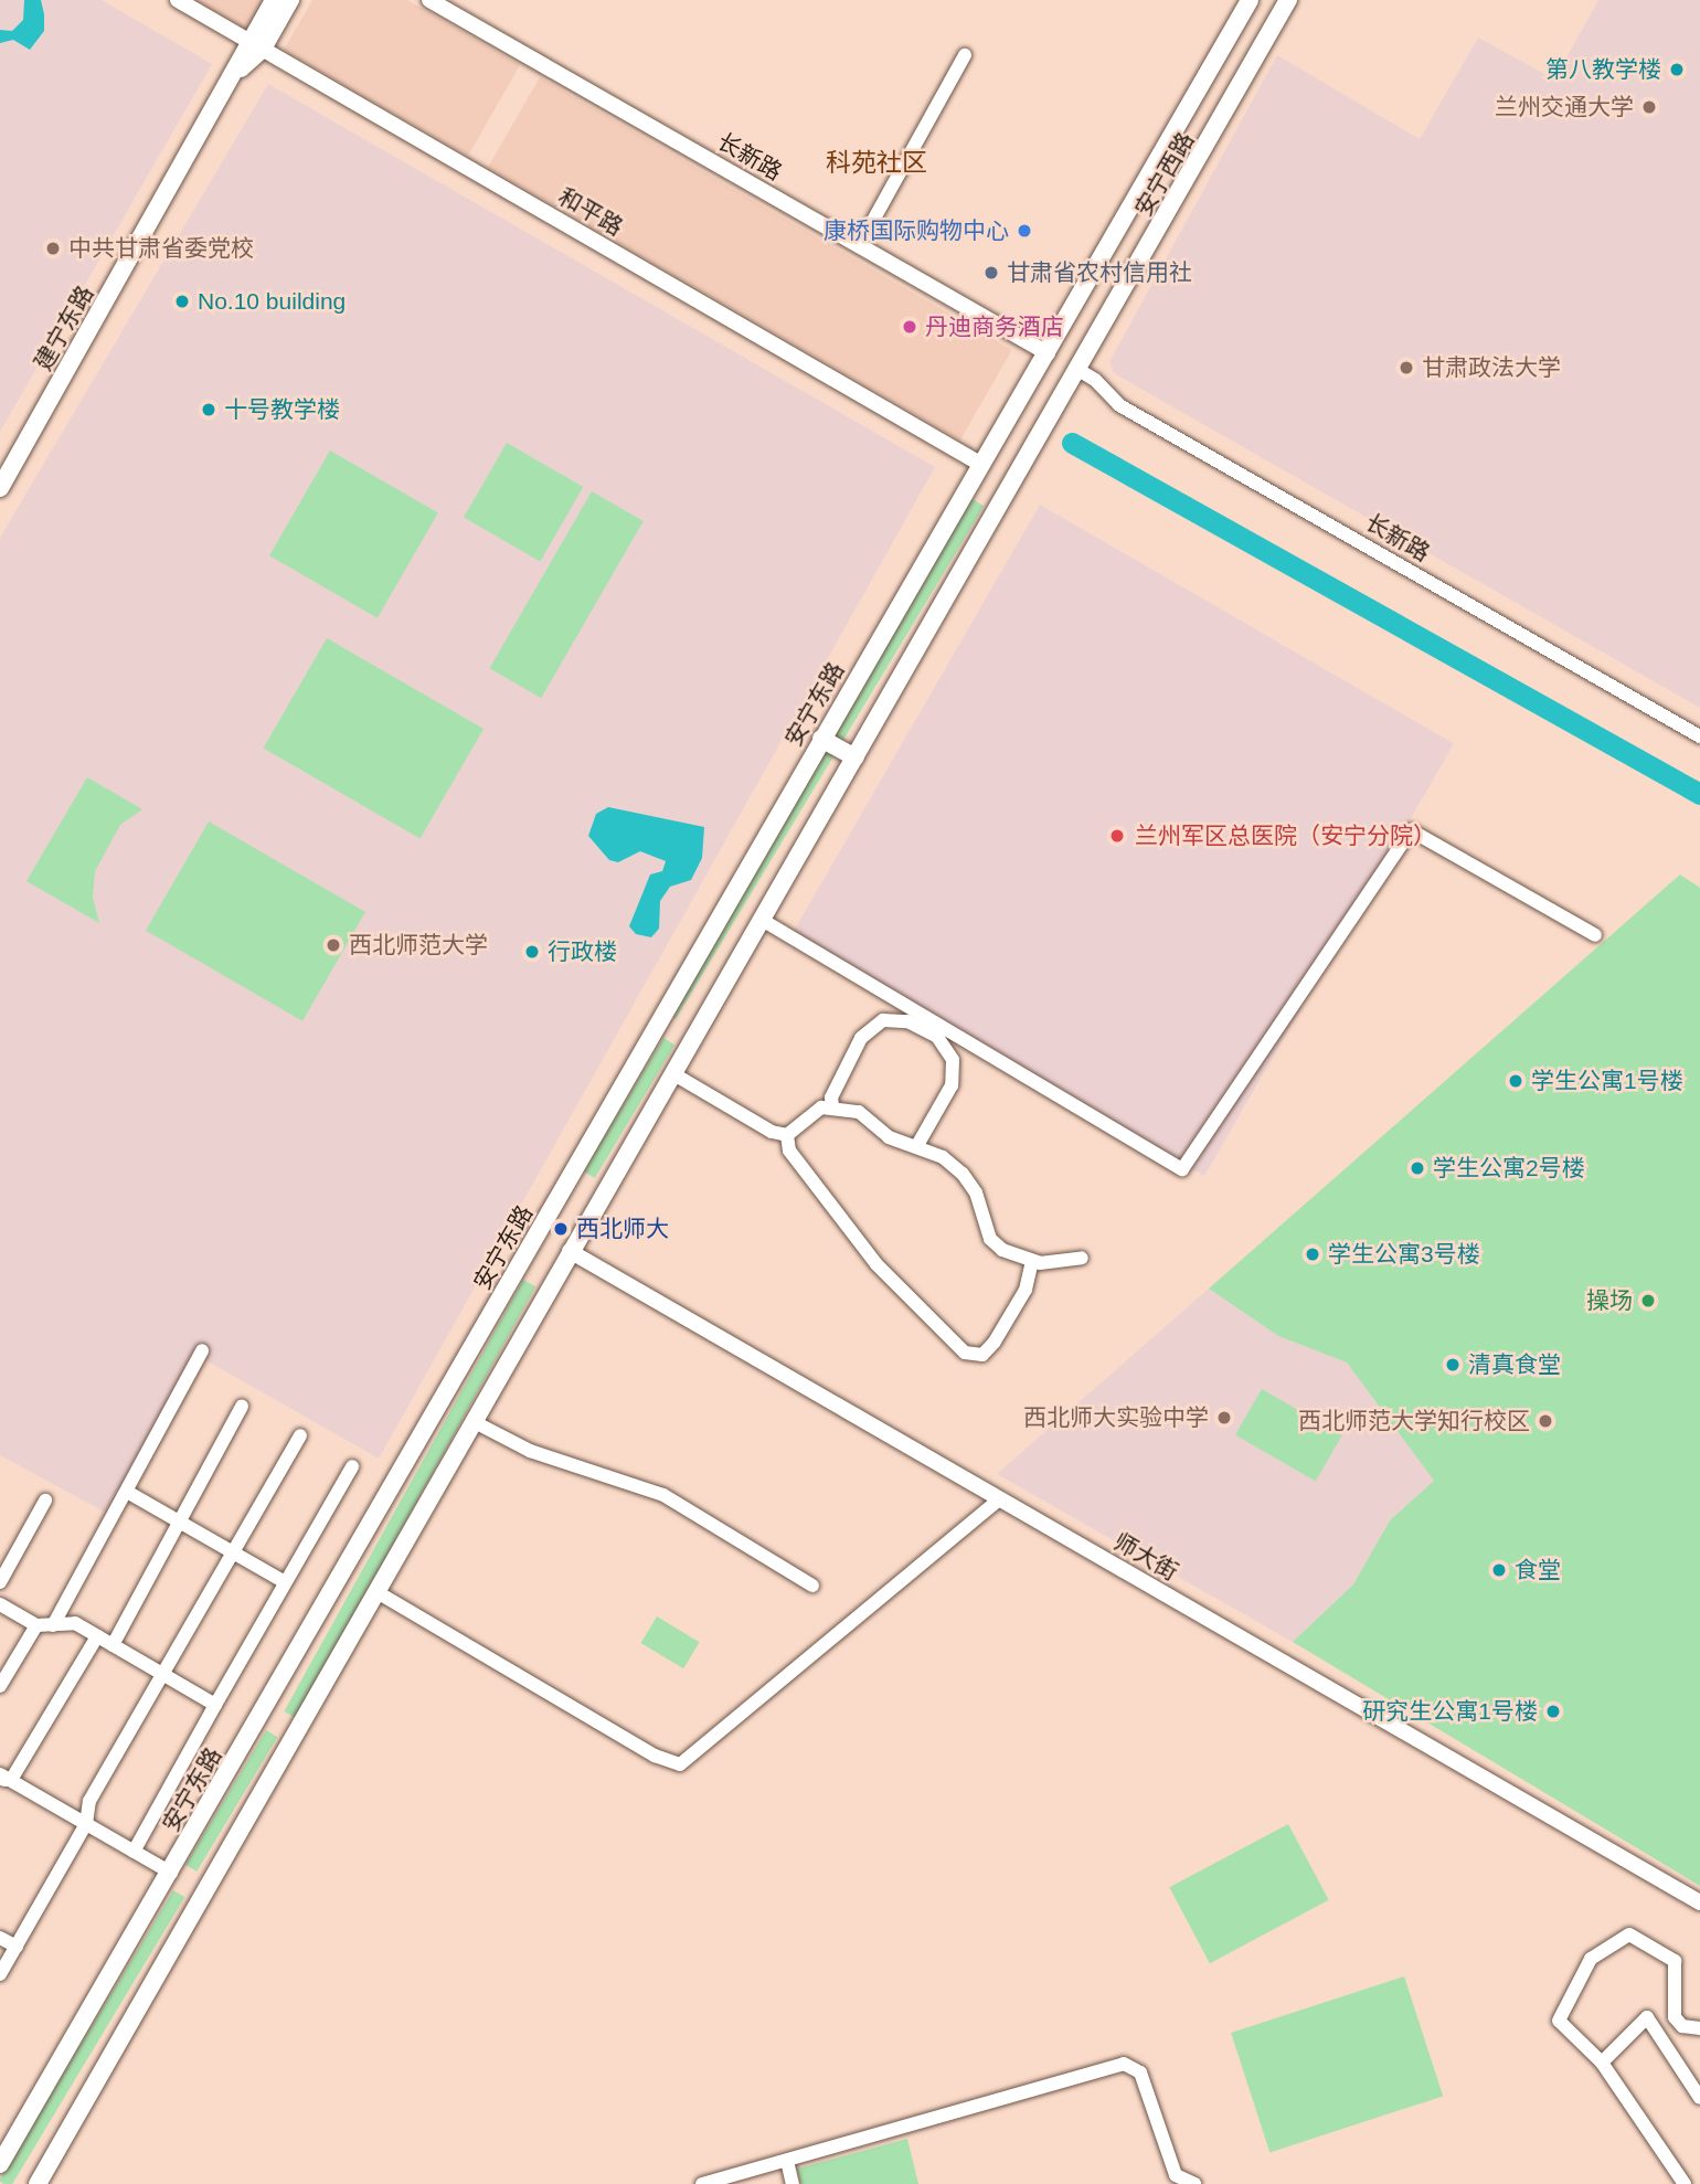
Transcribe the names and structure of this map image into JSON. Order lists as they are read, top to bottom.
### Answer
{
  "streets": {
    "main road": ["安宁西路", "建宁东路", "安宁东路"],
    "street": ["长新路", "和平路", "师大街"]
  },
  "crossings": [
    ["长新路", "安宁西路"],
    ["长新路", "安宁东路"],
    ["安宁西路", "安宁东路"],
    ["和平路", "建宁东路"],
    ["和平路", "安宁东路"]
  ],
  "districts": ["科苑社区"],
  "places": [
    "第八教学楼",
    "兰州交通大学",
    "康桥国际购物中心",
    "中共甘肃省委党校",
    "甘肃省农村信用社",
    "No.10 building",
    "丹迪商务酒店",
    "甘肃政法大学",
    "十号教学楼",
    "兰州军区总医院（安宁分院）",
    "西北师范大学",
    "行政楼",
    "学生公寓1号楼",
    "学生公寓2号楼",
    "西北师大",
    "学生公寓3号楼",
    "操场",
    "清真食堂",
    "西北师大实验中学",
    "西北师范大学知行校区",
    "食堂",
    "研究生公寓1号楼"
  ]
}
